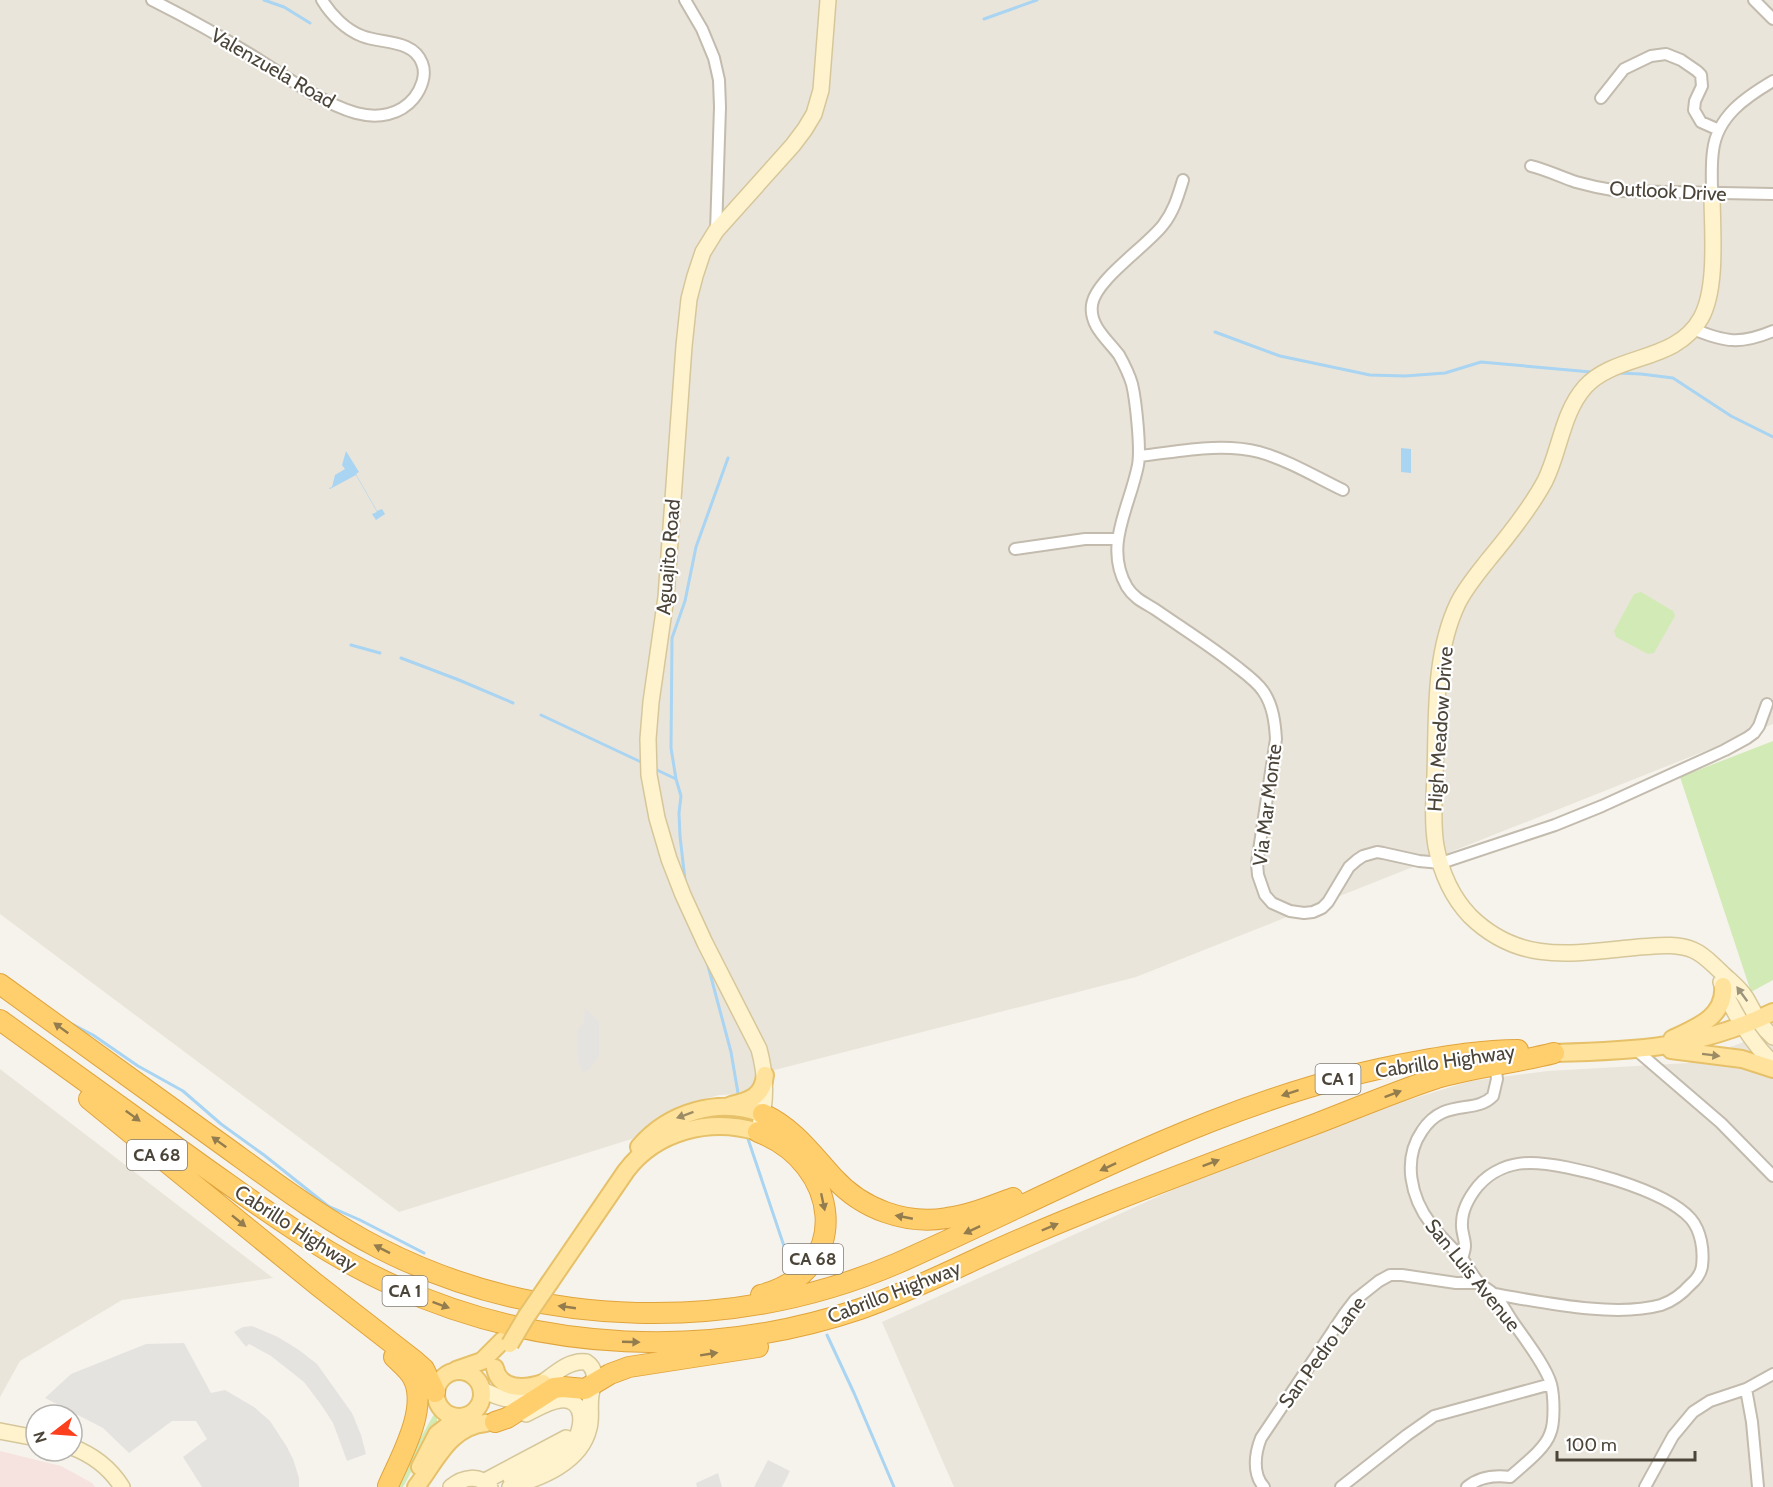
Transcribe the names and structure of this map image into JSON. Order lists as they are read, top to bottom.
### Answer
{
  "streets": {
    "highway": ["Cabrillo Highway", "CA 1", "CA 68"],
    "street": [
      "Valenzuela Road",
      "Outlook Drive",
      "Aguajito Road",
      "High Meadow Drive",
      "Via Mar Monte",
      "San Luis Avenue",
      "San Pedro Lane"
    ]
  },
  "crossings": [
    ["Outlook Drive", "High Meadow Drive"],
    ["Aguajito Road", "CA 68"],
    ["High Meadow Drive", "Via Mar Monte"],
    ["Cabrillo Highway", "CA 68"],
    ["Cabrillo Highway", "San Luis Avenue"],
    ["San Luis Avenue", "San Pedro Lane"]
  ],
  "scale_bar": "100 m",
  "north": "left"
}
